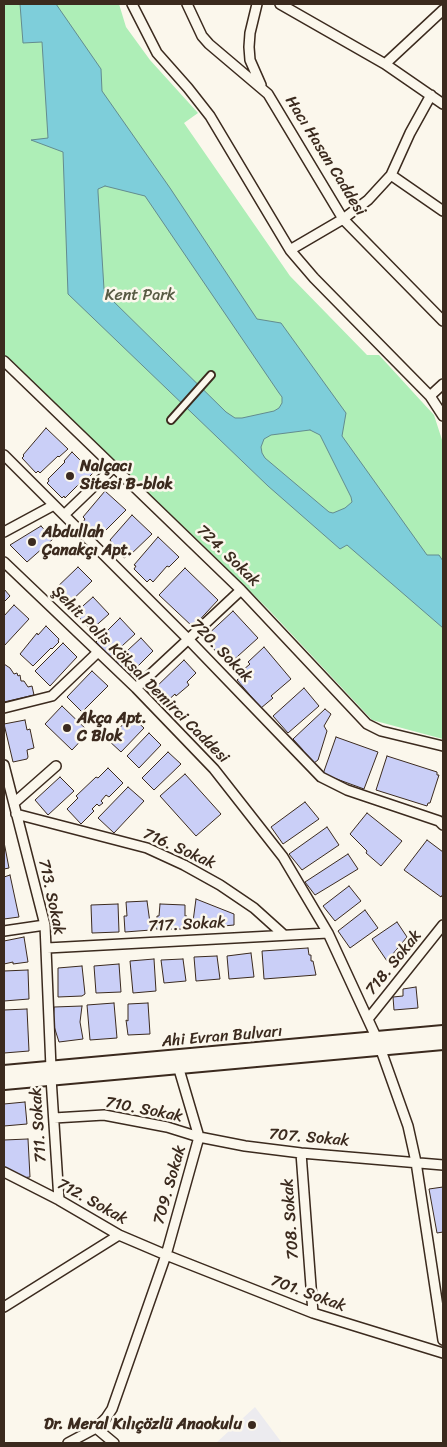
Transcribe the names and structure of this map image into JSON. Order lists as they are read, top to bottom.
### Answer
{
  "streets": {
    "main road": ["Ahi Evran Bulvarı"],
    "street": [
      "Hacı Hasan Caddesi",
      "724. Sokak",
      "720. Sokak",
      "Şehit Polis Köksal Demirci Caddesi",
      "716. Sokak",
      "713. Sokak",
      "717. Sokak",
      "718. Sokak",
      "710. Sokak",
      "711. Sokak",
      "707. Sokak",
      "709. Sokak",
      "712. Sokak",
      "708. Sokak",
      "701. Sokak"
    ]
  },
  "crossings": [
    ["Şehit Polis Köksal Demirci Caddesi", "717. Sokak"],
    ["Şehit Polis Köksal Demirci Caddesi", "718. Sokak"],
    ["Şehit Polis Köksal Demirci Caddesi", "Ahi Evran Bulvarı"],
    ["Şehit Polis Köksal Demirci Caddesi", "707. Sokak"],
    ["716. Sokak", "713. Sokak"],
    ["716. Sokak", "717. Sokak"],
    ["713. Sokak", "717. Sokak"],
    ["713. Sokak", "Ahi Evran Bulvarı"],
    ["713. Sokak", "711. Sokak"],
    ["Ahi Evran Bulvarı", "711. Sokak"],
    ["Ahi Evran Bulvarı", "709. Sokak"],
    ["710. Sokak", "711. Sokak"],
    ["710. Sokak", "707. Sokak"],
    ["710. Sokak", "709. Sokak"],
    ["711. Sokak", "712. Sokak"],
    ["707. Sokak", "709. Sokak"],
    ["707. Sokak", "708. Sokak"],
    ["709. Sokak", "712. Sokak"],
    ["709. Sokak", "701. Sokak"],
    ["712. Sokak", "701. Sokak"],
    ["708. Sokak", "701. Sokak"]
  ],
  "parks": ["Kent Park"],
  "places": [
    "Nalçacı Sitesi B-blok",
    "Abdullah Çanakçı Apt.",
    "Akça Apt. C Blok",
    "Dr. Meral Kılıçözlü Anaokulu"
  ]
}
